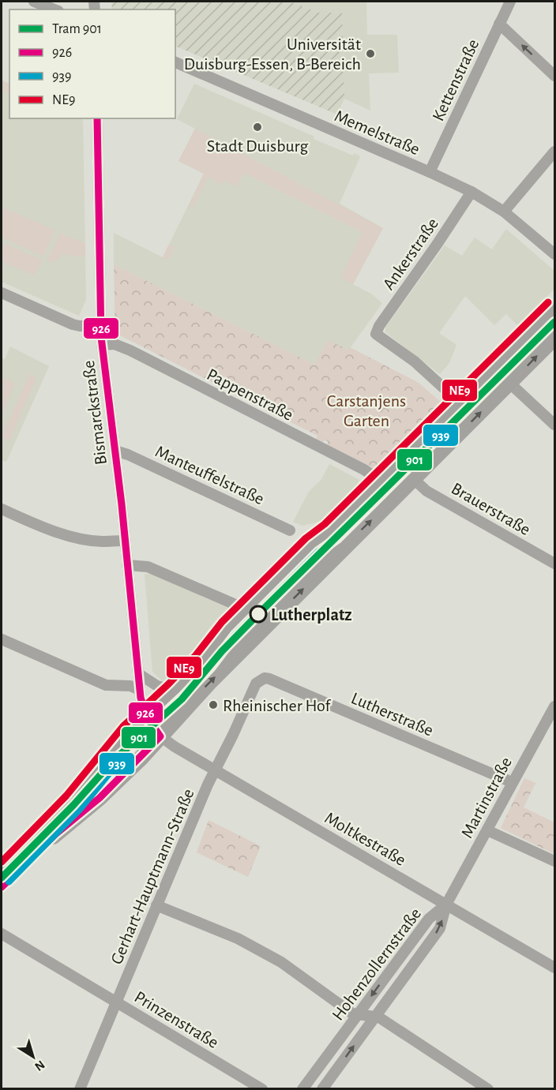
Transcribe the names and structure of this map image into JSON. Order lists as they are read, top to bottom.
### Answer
{
  "streets": {
    "street": [
      "Kettenstraße",
      "Memelstraße",
      "Ankerstraße",
      "Pappenstraße",
      "Bismarckstraße",
      "Manteuffelstraße",
      "Brauerstraße",
      "Lutherstraße",
      "Martinstraße",
      "Moltkestraße",
      "Gerhart-Hauptmann-Straße",
      "Hohenzollernstraße",
      "Prinzenstraße"
    ]
  },
  "crossings": [
    ["Kettenstraße", "Memelstraße"],
    ["Memelstraße", "Ankerstraße"],
    ["Pappenstraße", "Bismarckstraße"],
    ["Bismarckstraße", "Manteuffelstraße"],
    ["Bismarckstraße", "Moltkestraße"],
    ["Lutherstraße", "Martinstraße"],
    ["Lutherstraße", "Gerhart-Hauptmann-Straße"],
    ["Martinstraße", "Moltkestraße"],
    ["Martinstraße", "Hohenzollernstraße"],
    ["Moltkestraße", "Gerhart-Hauptmann-Straße"],
    ["Moltkestraße", "Hohenzollernstraße"],
    ["Gerhart-Hauptmann-Straße", "Prinzenstraße"]
  ],
  "parks": ["Carstanjens Garten"],
  "places": [
    "Universität Duisburg-Essen, B-Bereich",
    "Stadt Duisburg",
    "Lutherplatz",
    "Rheinischer Hof"
  ],
  "lines": [
    "transit line 926",
    "transit line NE9",
    "tram line 901",
    "transit line 939"
  ],
  "legend": [
    "Tram 901",
    "926",
    "939",
    "NE9"
  ],
  "north": "bottom right"
}
